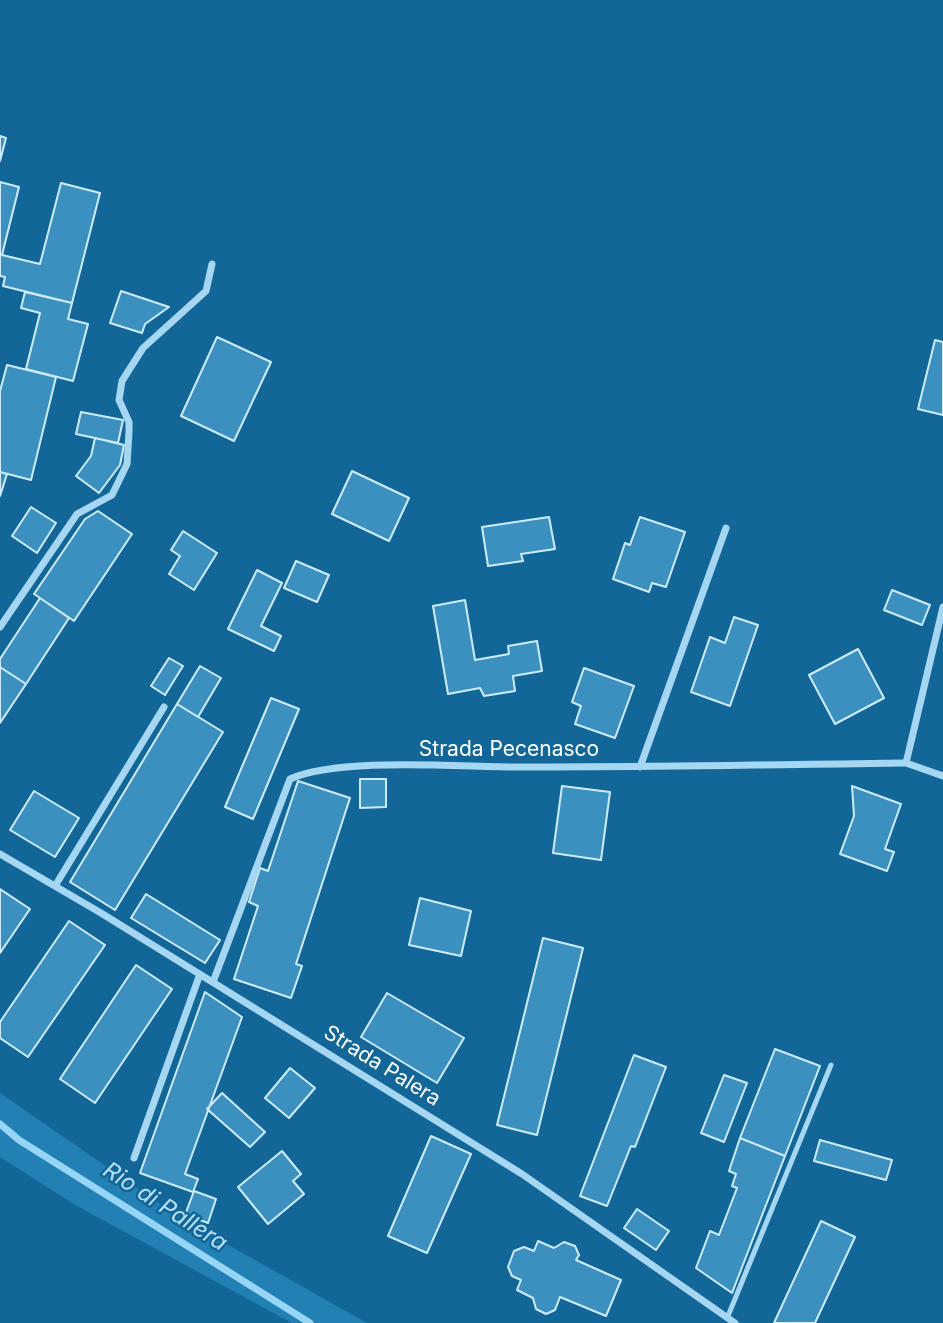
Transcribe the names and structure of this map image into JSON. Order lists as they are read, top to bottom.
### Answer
{
  "streets": {
    "street": ["Strada Pecenasco", "Strada Palera"]
  },
  "crossings": [
    ["Strada Pecenasco", "Strada Palera"]
  ],
  "water": ["Rio di Pallera"]
}
